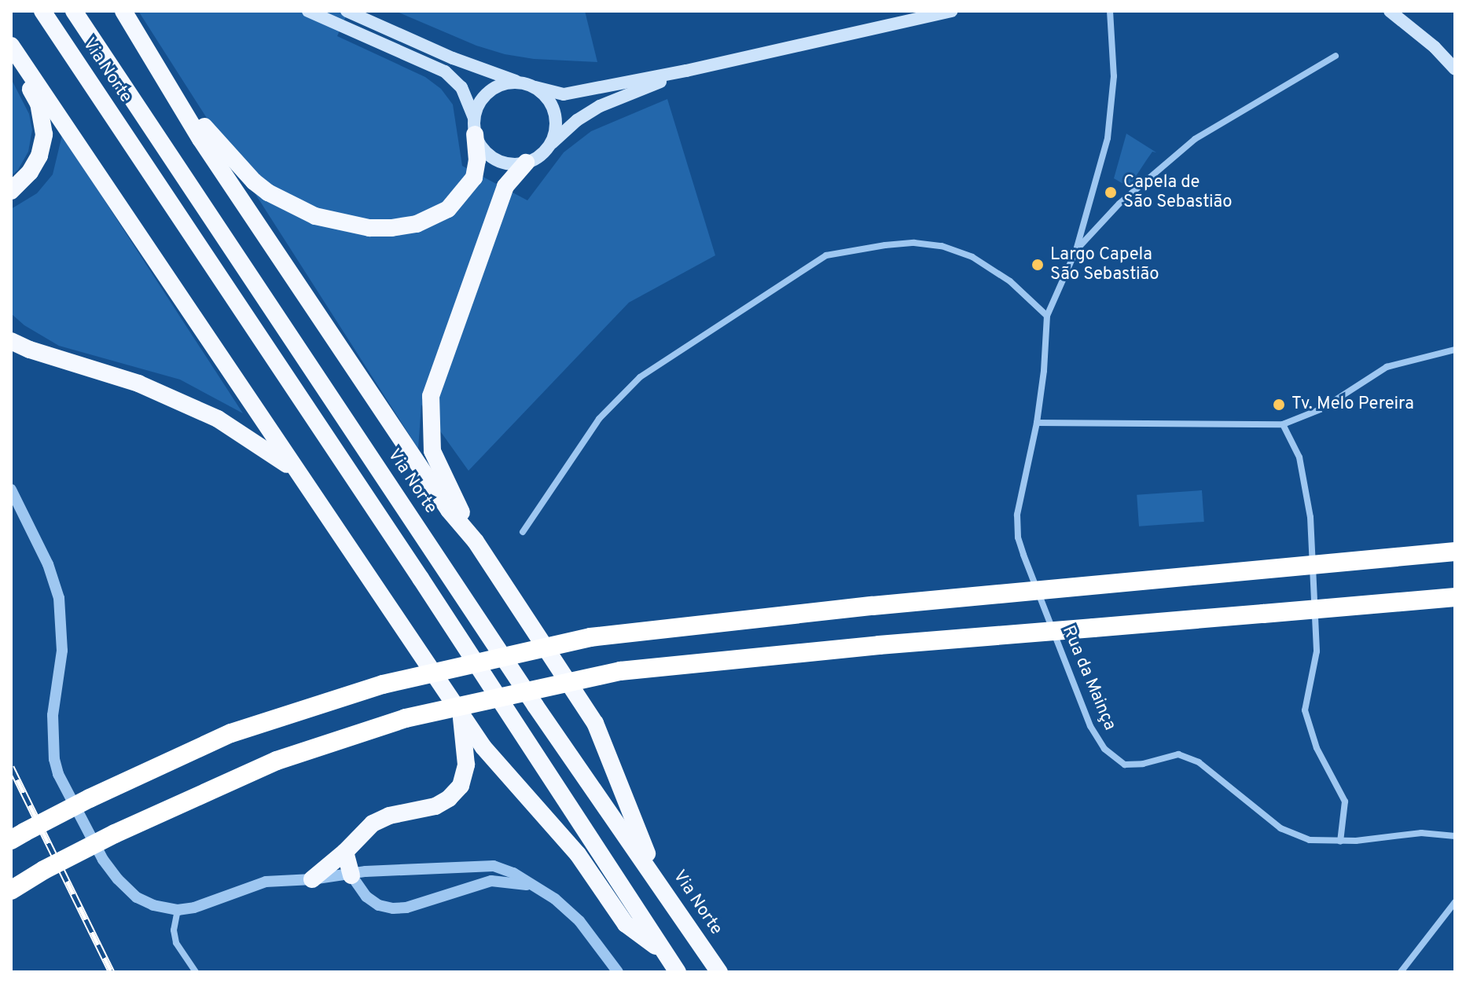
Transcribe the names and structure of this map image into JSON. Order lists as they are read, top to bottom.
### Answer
{
  "streets": {
    "highway": ["Via Norte"],
    "street": ["Rua da Mainça"]
  },
  "places": ["Capela de São Sebastião", "Largo Capela São Sebastião", "Tv. Melo Pereira"]
}
